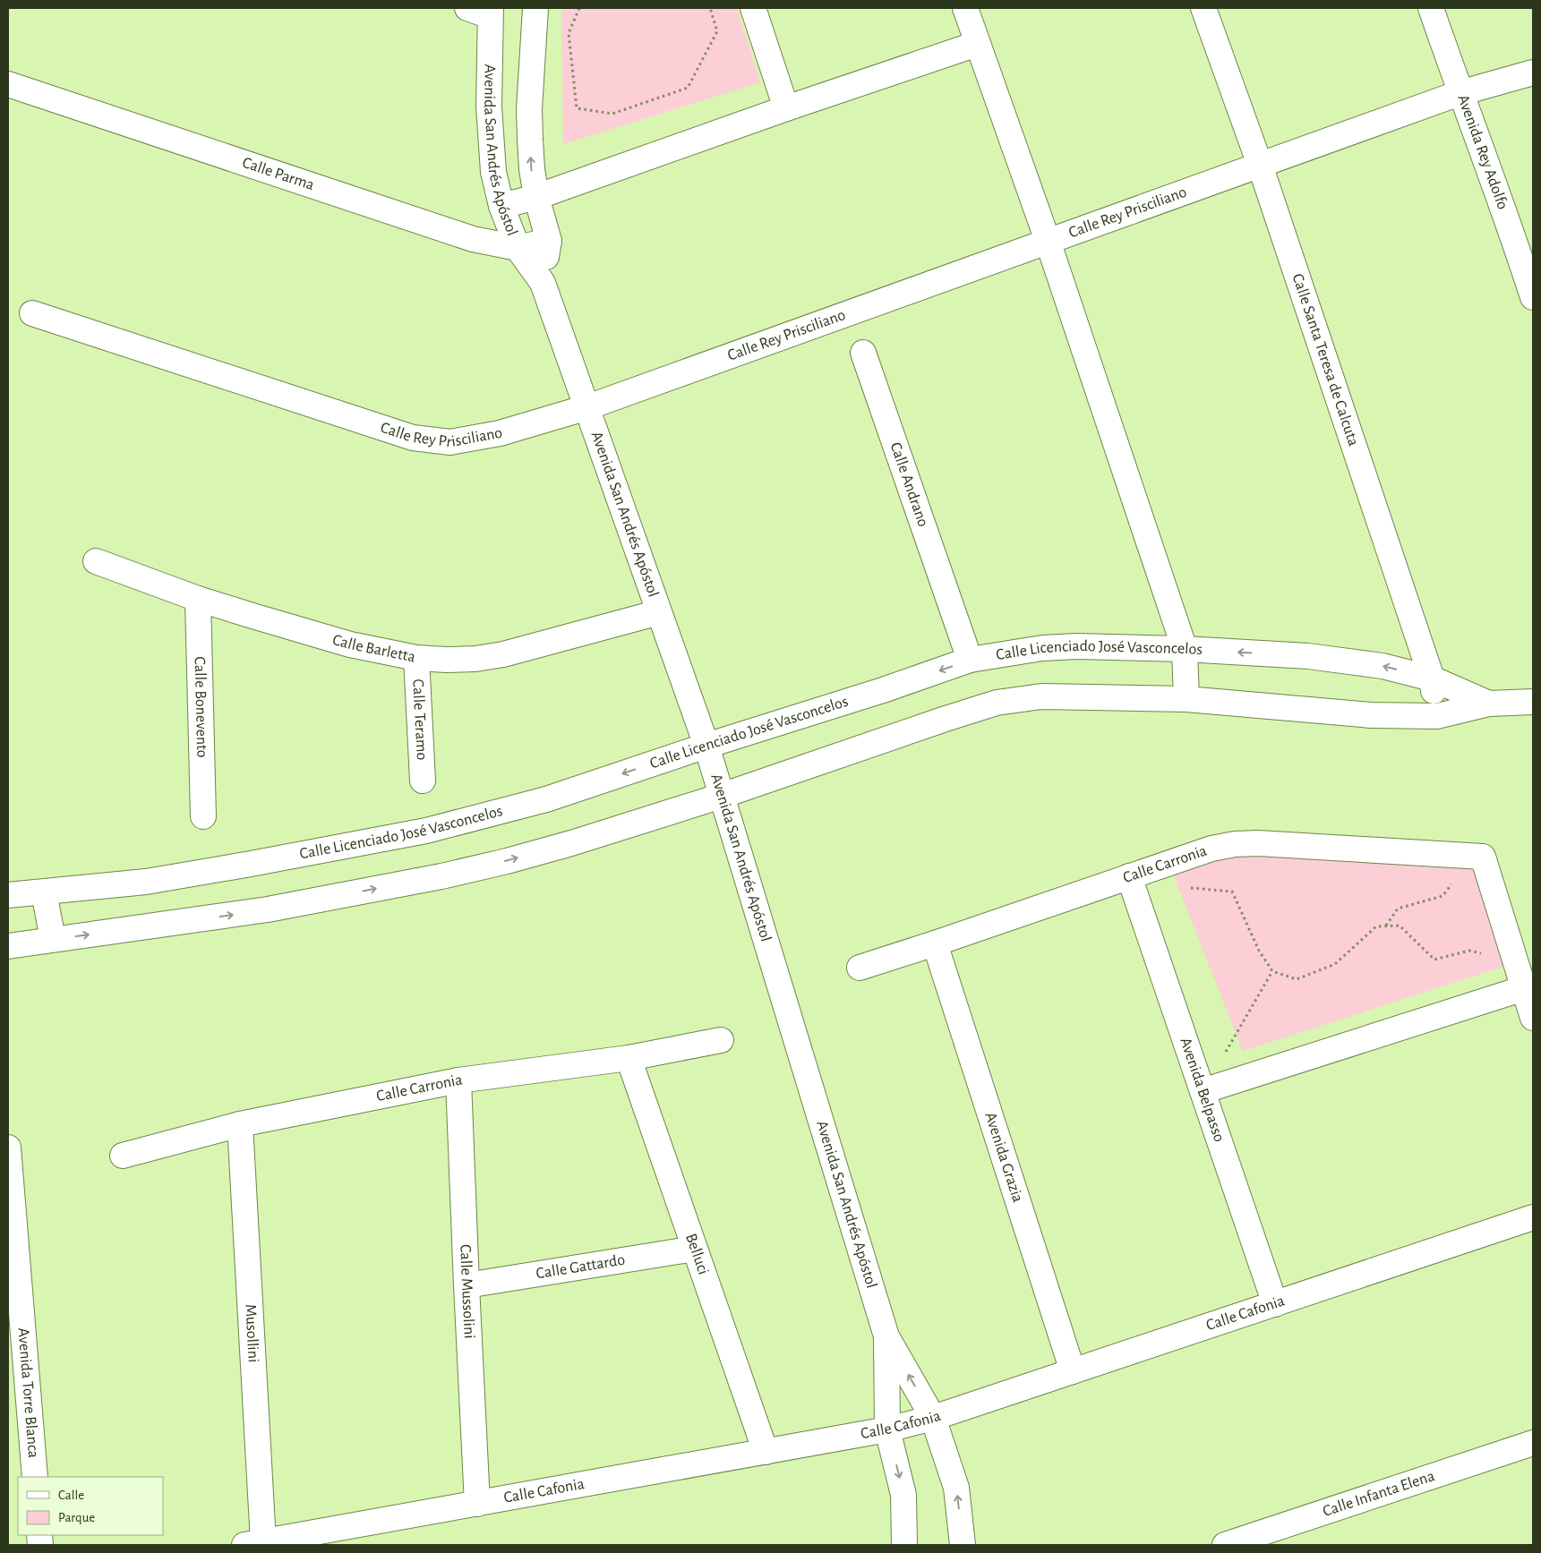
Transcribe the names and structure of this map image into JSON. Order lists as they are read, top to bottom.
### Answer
{
  "streets": {
    "street": [
      "Avenida San Andrés Apóstol",
      "Avenida Rey Adolfo",
      "Calle Parma",
      "Calle Rey Prisciliano",
      "Calle Santa Teresa de Calcuta",
      "Calle Andrano",
      "Calle Barletta",
      "Calle Licenciado José Vasconcelos",
      "Calle Bonevento",
      "Calle Teramo",
      "Calle Carronia",
      "Avenida Belpasso",
      "Avenida Grazia",
      "Belluci",
      "Calle Gattardo",
      "Calle Mussolini",
      "Calle Cafonia",
      "Musollini",
      "Avenida Torre Blanca",
      "Calle Infanta Elena"
    ]
  },
  "crossings": [
    ["Avenida San Andrés Apóstol", "Calle Parma"],
    ["Avenida San Andrés Apóstol", "Calle Rey Prisciliano"],
    ["Avenida San Andrés Apóstol", "Calle Barletta"],
    ["Avenida San Andrés Apóstol", "Calle Licenciado José Vasconcelos"],
    ["Avenida San Andrés Apóstol", "Calle Cafonia"],
    ["Avenida Rey Adolfo", "Calle Rey Prisciliano"],
    ["Calle Rey Prisciliano", "Calle Santa Teresa de Calcuta"],
    ["Calle Santa Teresa de Calcuta", "Calle Licenciado José Vasconcelos"],
    ["Calle Andrano", "Calle Licenciado José Vasconcelos"],
    ["Calle Barletta", "Calle Bonevento"],
    ["Calle Barletta", "Calle Teramo"],
    ["Calle Carronia", "Avenida Belpasso"],
    ["Calle Carronia", "Avenida Grazia"],
    ["Calle Carronia", "Belluci"],
    ["Calle Carronia", "Calle Mussolini"],
    ["Calle Carronia", "Musollini"],
    ["Avenida Belpasso", "Calle Cafonia"],
    ["Avenida Grazia", "Calle Cafonia"],
    ["Belluci", "Calle Gattardo"],
    ["Belluci", "Calle Cafonia"],
    ["Calle Gattardo", "Calle Mussolini"],
    ["Calle Mussolini", "Calle Cafonia"],
    ["Calle Cafonia", "Musollini"]
  ],
  "legend": ["Calle", "Parque"]
}
